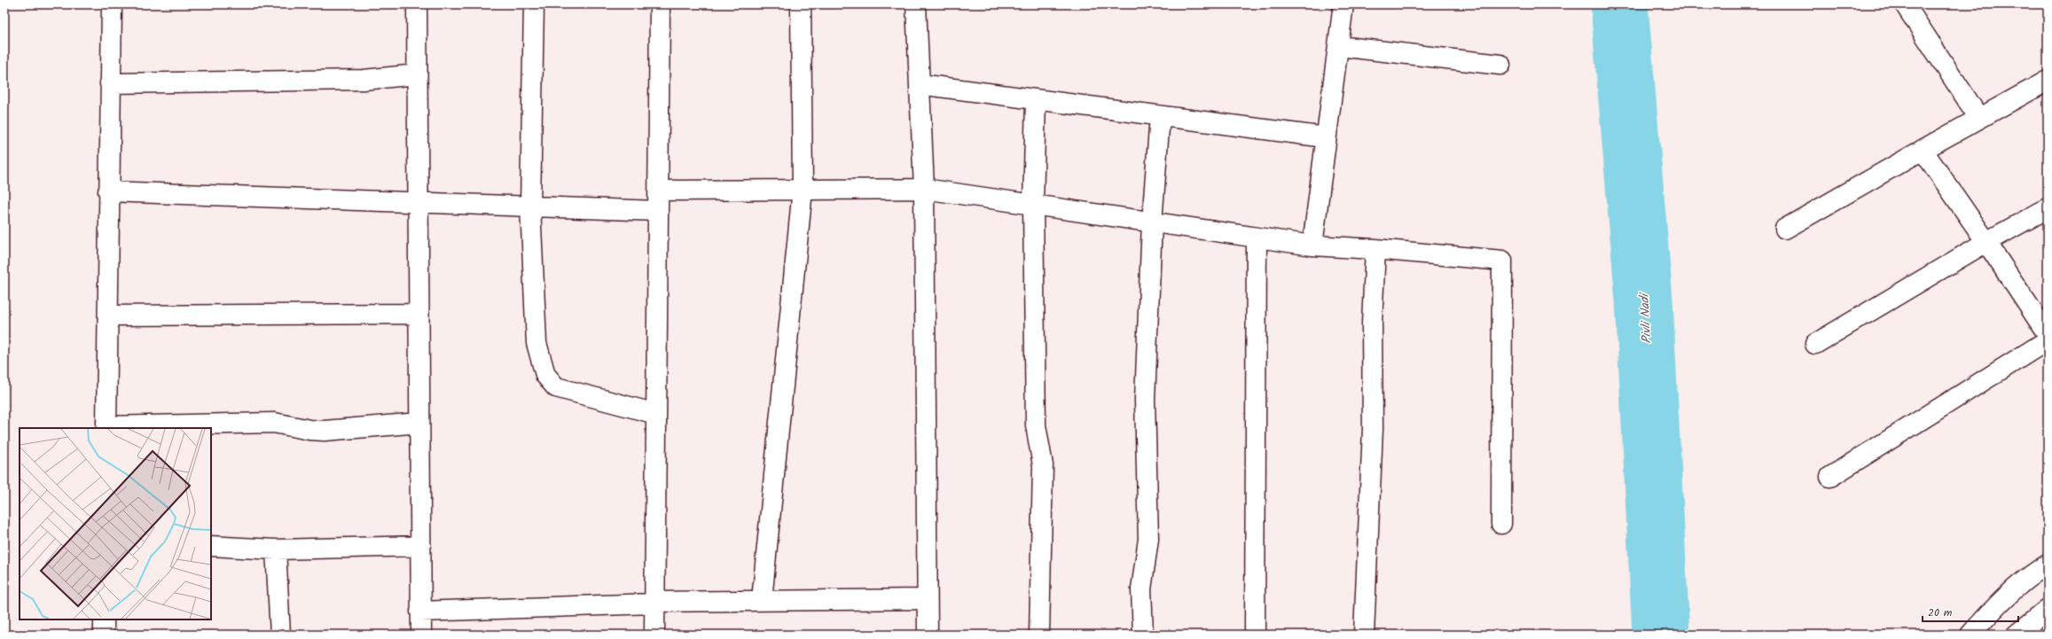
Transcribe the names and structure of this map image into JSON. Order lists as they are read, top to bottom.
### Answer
{
  "water": ["Pivli Nadi"],
  "scale_bar": "20 m"
}
